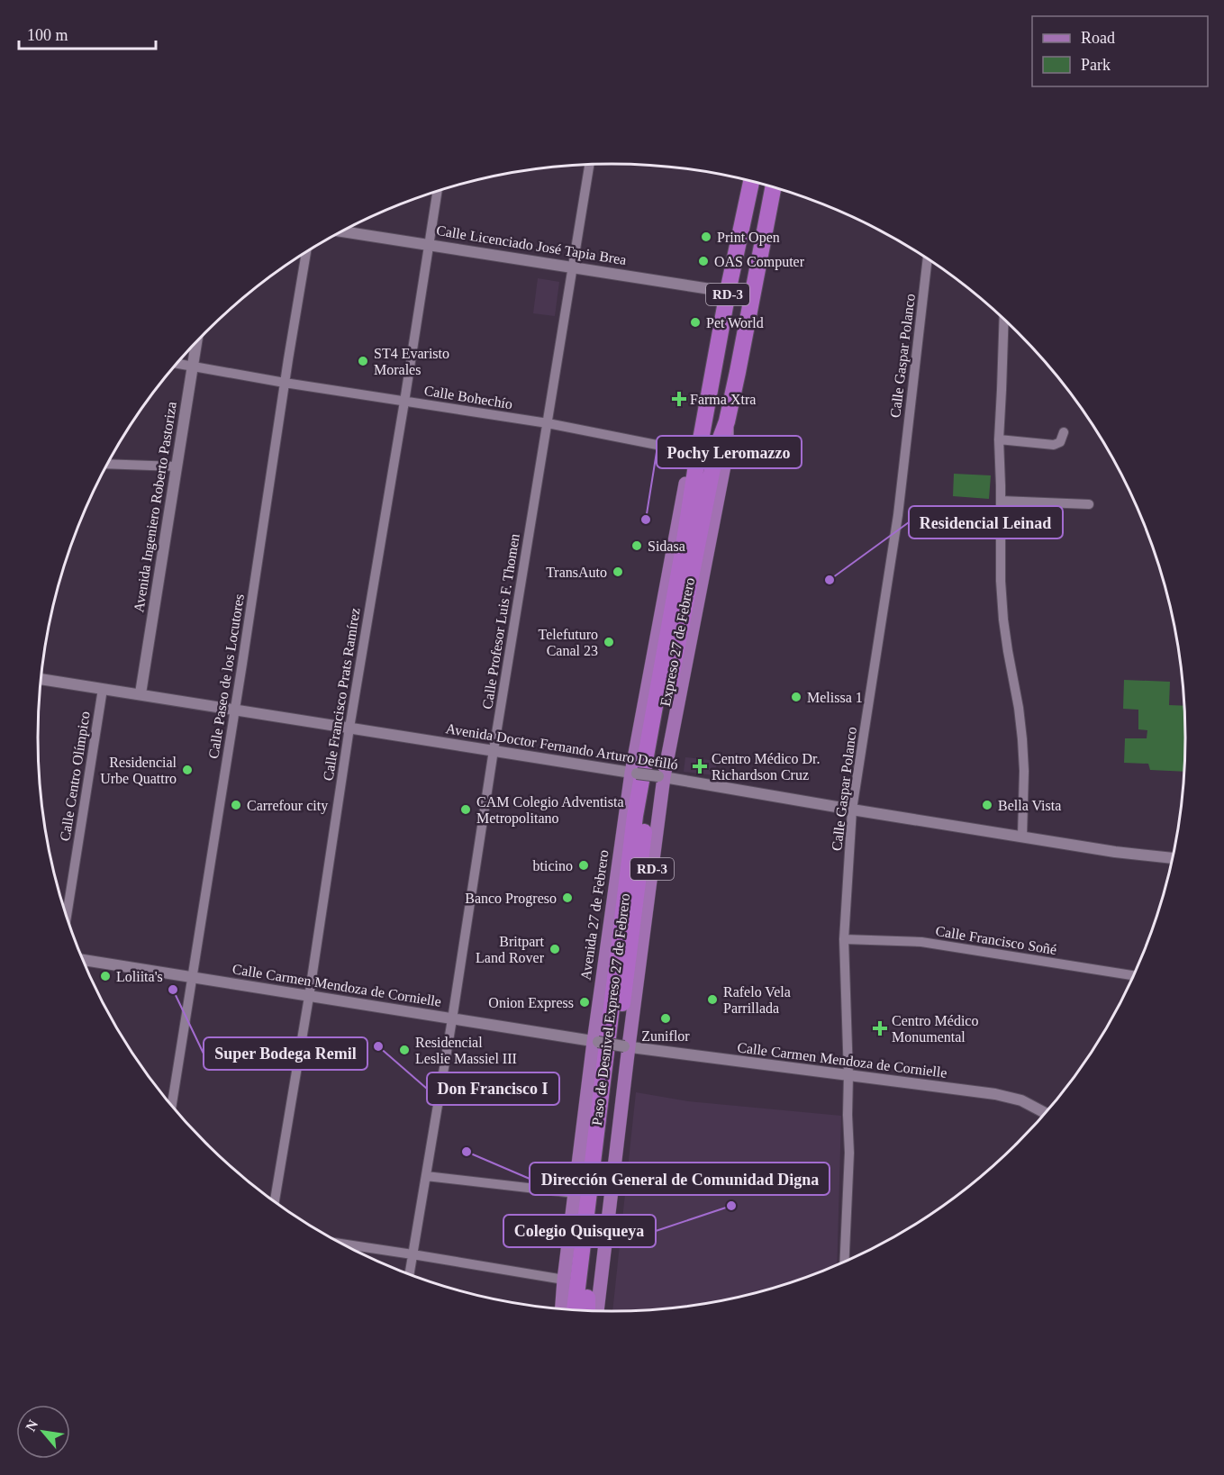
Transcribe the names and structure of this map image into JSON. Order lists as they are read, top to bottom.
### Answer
{
  "streets": {
    "highway": ["RD-3", "Expreso 27 de Febrero", "Paso de Desnivel Expreso 27 de Febrero"],
    "main road": ["Avenida 27 de Febrero"],
    "street": [
      "Calle Licenciado José Tapia Brea",
      "Calle Gaspar Polanco",
      "Calle Bohechío",
      "Avenida Ingeniero Roberto Pastoriza",
      "Calle Profesor Luis F. Thomen",
      "Calle Paseo de los Locutores",
      "Calle Francisco Prats Ramírez",
      "Avenida Doctor Fernando Arturo Defilló",
      "Calle Centro Olímpico",
      "Calle Francisco Soñé",
      "Calle Carmen Mendoza de Cornielle"
    ]
  },
  "crossings": [
    ["Calle Licenciado José Tapia Brea", "Calle Profesor Luis F. Thomen"],
    ["Calle Licenciado José Tapia Brea", "Expreso 27 de Febrero"],
    ["Calle Licenciado José Tapia Brea", "Calle Francisco Prats Ramírez"],
    ["RD-3", "Expreso 27 de Febrero"],
    ["RD-3", "Avenida Doctor Fernando Arturo Defilló"],
    ["RD-3", "Calle Carmen Mendoza de Cornielle"],
    ["Calle Gaspar Polanco", "Avenida Doctor Fernando Arturo Defilló"],
    ["Calle Gaspar Polanco", "Calle Francisco Soñé"],
    ["Calle Gaspar Polanco", "Calle Carmen Mendoza de Cornielle"],
    ["Calle Bohechío", "Avenida Ingeniero Roberto Pastoriza"],
    ["Calle Bohechío", "Calle Profesor Luis F. Thomen"],
    ["Calle Bohechío", "Expreso 27 de Febrero"],
    ["Calle Bohechío", "Calle Paseo de los Locutores"],
    ["Calle Bohechío", "Calle Francisco Prats Ramírez"],
    ["Calle Bohechío", "Avenida 27 de Febrero"],
    ["Avenida Ingeniero Roberto Pastoriza", "Avenida Doctor Fernando Arturo Defilló"],
    ["Calle Profesor Luis F. Thomen", "Avenida Doctor Fernando Arturo Defilló"],
    ["Calle Profesor Luis F. Thomen", "Calle Carmen Mendoza de Cornielle"],
    ["Expreso 27 de Febrero", "Avenida 27 de Febrero"],
    ["Expreso 27 de Febrero", "Paso de Desnivel Expreso 27 de Febrero"],
    ["Calle Paseo de los Locutores", "Avenida Doctor Fernando Arturo Defilló"],
    ["Calle Paseo de los Locutores", "Calle Carmen Mendoza de Cornielle"],
    ["Calle Francisco Prats Ramírez", "Avenida Doctor Fernando Arturo Defilló"],
    ["Calle Francisco Prats Ramírez", "Calle Carmen Mendoza de Cornielle"],
    ["Avenida Doctor Fernando Arturo Defilló", "Calle Centro Olímpico"],
    ["Avenida Doctor Fernando Arturo Defilló", "Avenida 27 de Febrero"],
    ["Avenida 27 de Febrero", "Calle Carmen Mendoza de Cornielle"]
  ],
  "places": {
    "other": [
      "Print Open",
      "OAS Computer",
      "Pet World",
      "ST4 Evaristo Morales",
      "Pochy Leromazzo",
      "Sidasa",
      "TransAuto",
      "Residencial Leinad",
      "Telefuturo Canal 23",
      "Melissa 1",
      "Residencial Urbe Quattro",
      "Carrefour city",
      "Bella Vista",
      "CAM Colegio Adventista Metropolitano",
      "bticino",
      "Banco Progreso",
      "Britpart Land Rover",
      "Loliita's",
      "Super Bodega Remil",
      "Rafelo Vela Parrillada",
      "Onion Express",
      "Zuniflor",
      "Don Francisco I",
      "Residencial Leslie Massiel III",
      "Dirección General de Comunidad Digna",
      "Colegio Quisqueya"
    ],
    "health": ["Farma Xtra", "Centro Médico Dr. Richardson Cruz", "Centro Médico Monumental"]
  },
  "legend": ["Road", "Park"],
  "scale_bar": "100 m",
  "north": "top left"
}
